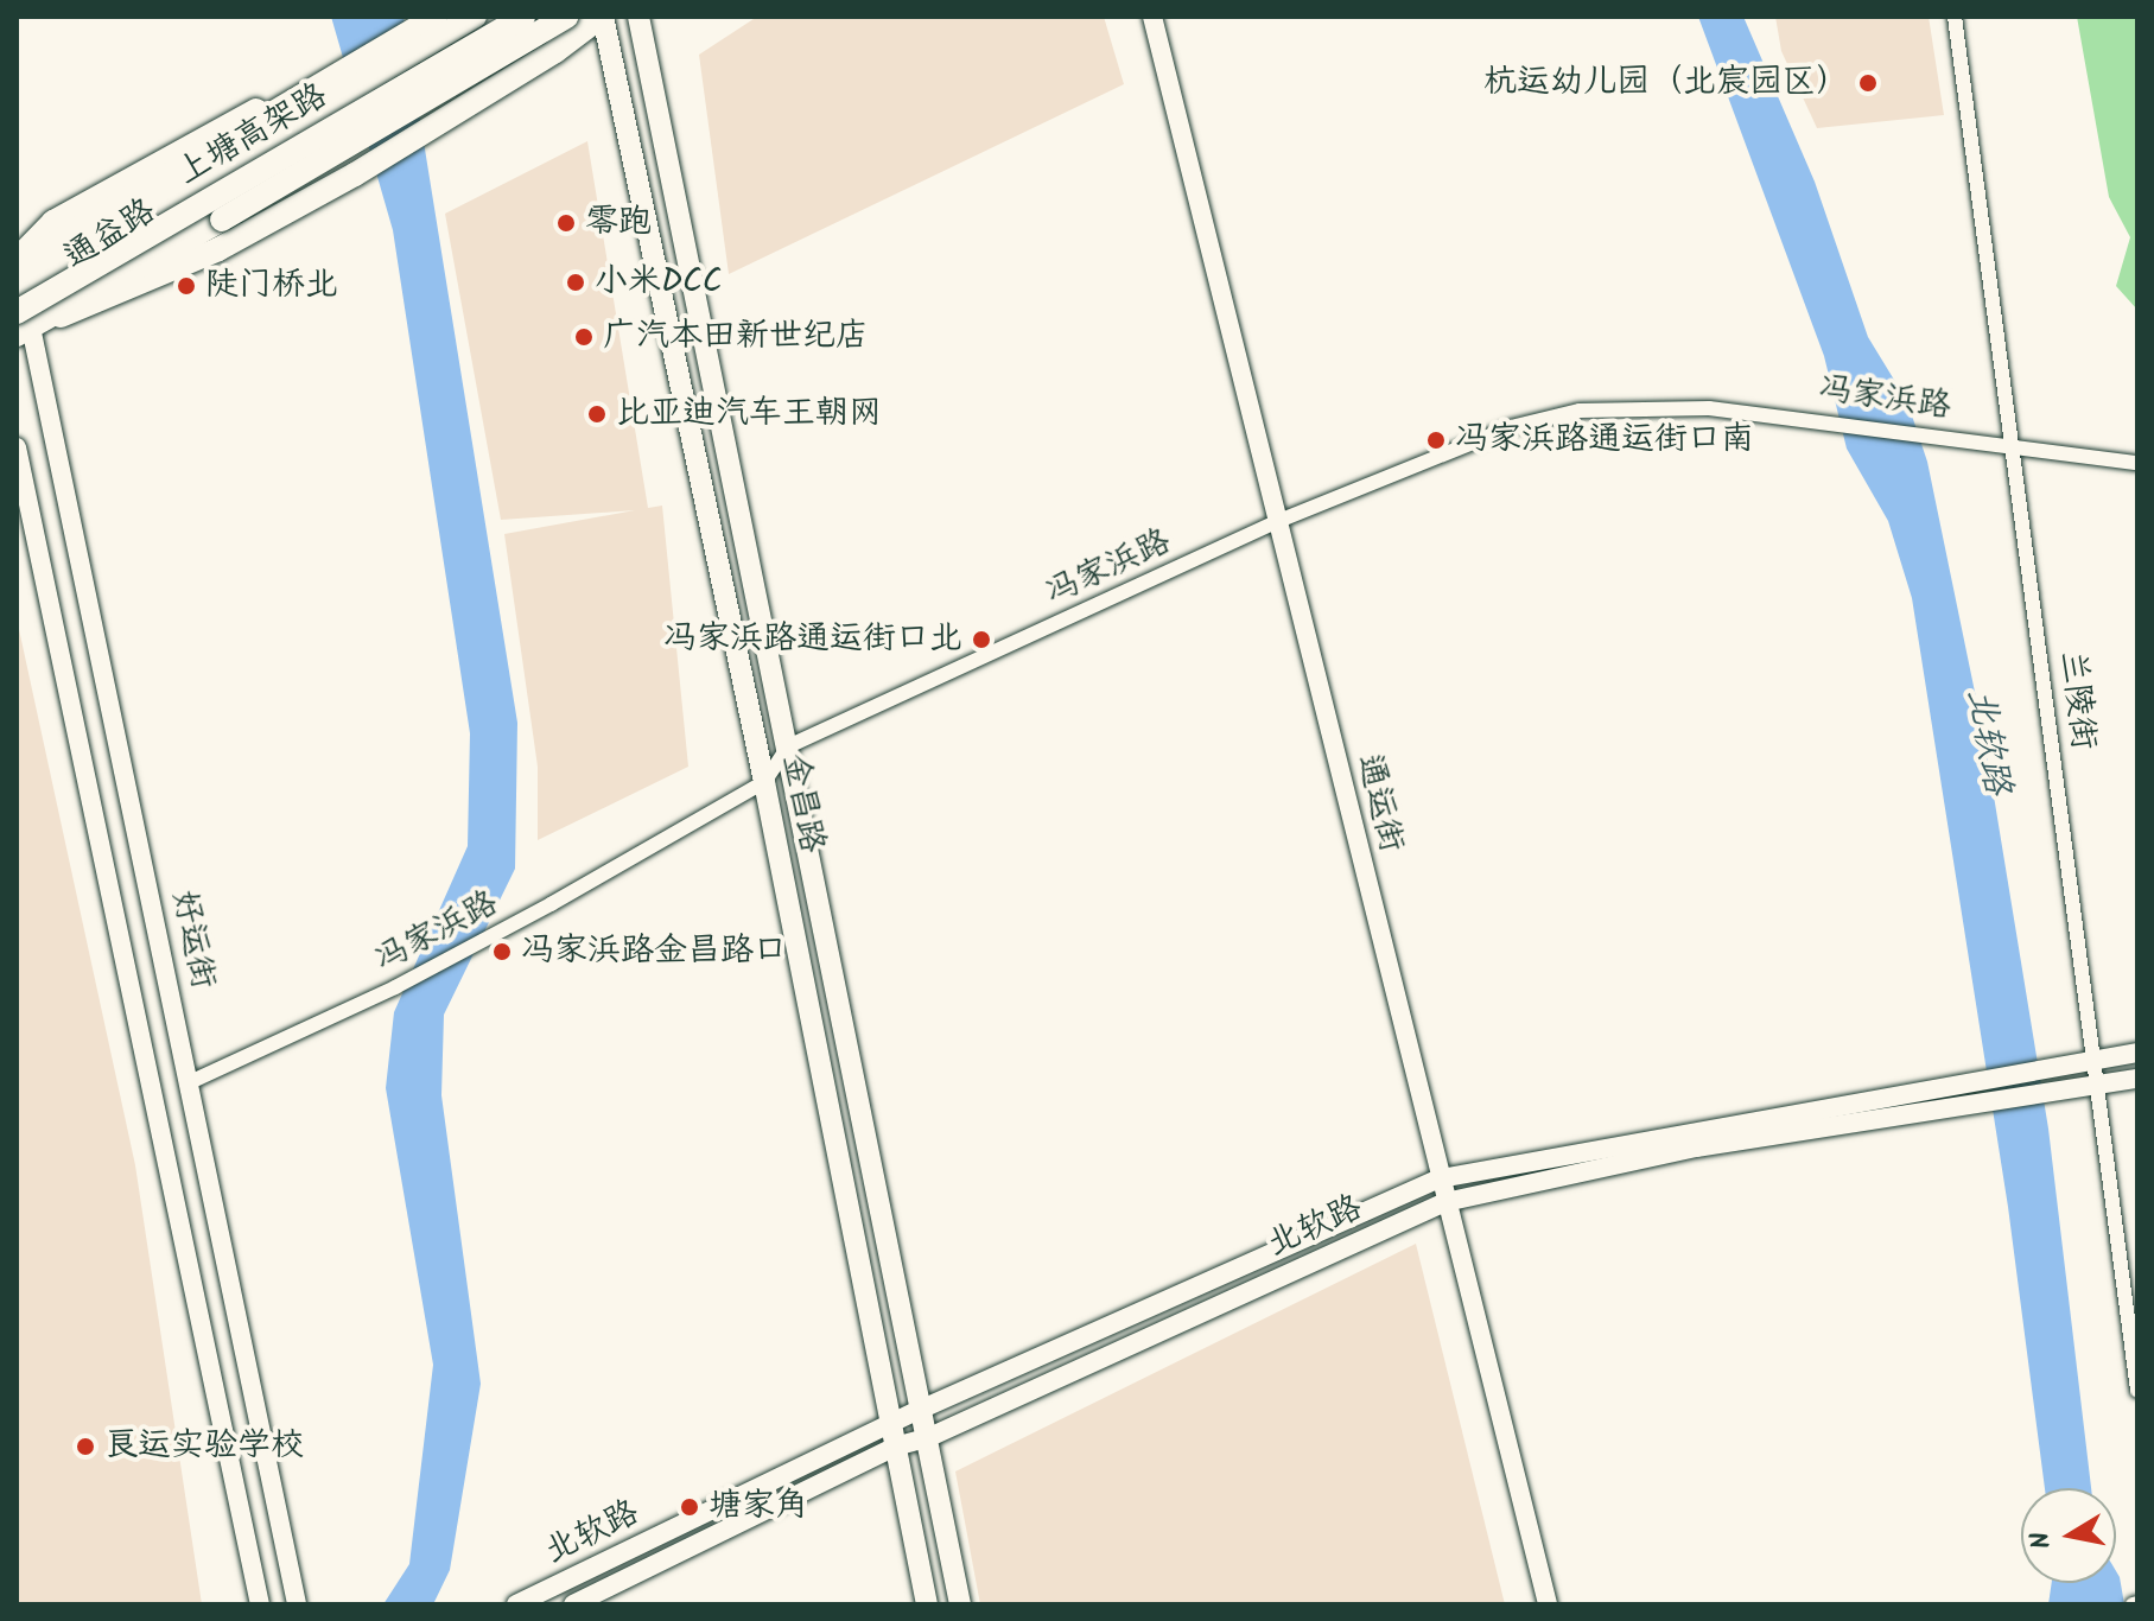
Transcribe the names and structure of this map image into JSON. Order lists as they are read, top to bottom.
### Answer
{
  "streets": {
    "main road": ["上塘高架路", "通益路", "金昌路"],
    "street": [
      "冯家浜路",
      "兰陵街",
      "通运街",
      "好运街",
      "北软路"
    ]
  },
  "crossings": [
    ["上塘高架路", "通益路"],
    ["上塘高架路", "好运街"],
    ["通益路", "金昌路"],
    ["通益路", "好运街"],
    ["冯家浜路", "兰陵街"],
    ["冯家浜路", "金昌路"],
    ["冯家浜路", "通运街"],
    ["冯家浜路", "好运街"],
    ["兰陵街", "北软路"],
    ["金昌路", "北软路"],
    ["通运街", "北软路"]
  ],
  "water": ["北软路"],
  "places": [
    "杭运幼儿园（北宸园区）",
    "零跑",
    "小米DCC",
    "陡门桥北",
    "广汽本田新世纪店",
    "比亚迪汽车王朝网",
    "冯家浜路通运街口南",
    "冯家浜路通运街口北",
    "冯家浜路金昌路口",
    "良运实验学校",
    "塘家角"
  ],
  "north": "left"
}
